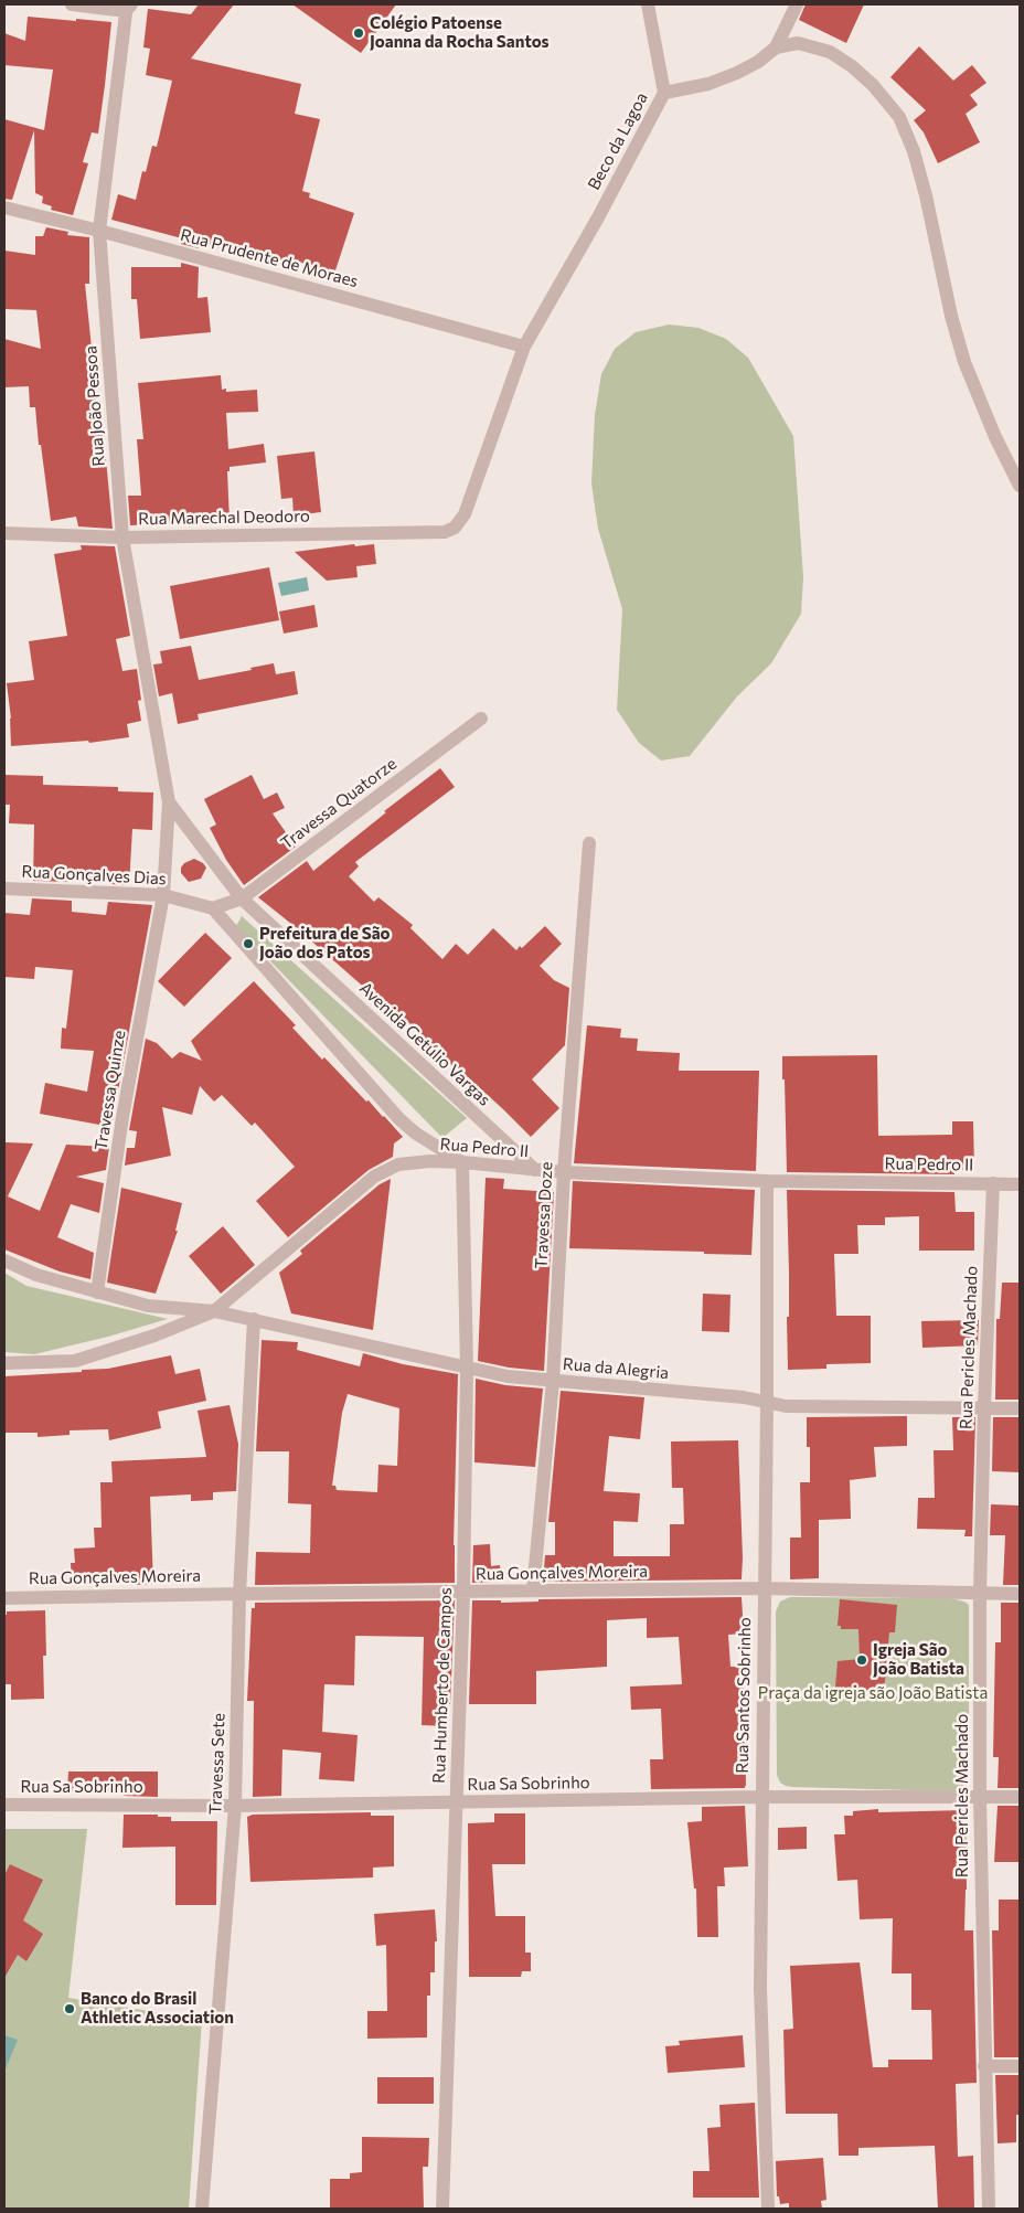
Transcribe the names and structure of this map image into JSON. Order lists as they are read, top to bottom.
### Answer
{
  "streets": {
    "street": [
      "Beco da Lagoa",
      "Rua Prudente de Moraes",
      "Rua João Pessoa",
      "Rua Marechal Deodoro",
      "Travessa Quatorze",
      "Rua Gonçalves Dias",
      "Avenida Getúlio Vargas",
      "Travessa Quinze",
      "Rua Pedro II",
      "Travessa Doze",
      "Rua Pericles Machado",
      "Rua da Alegria",
      "Rua Gonçalves Moreira",
      "Rua Humberto de Campos",
      "Rua Santos Sobrinho",
      "Travessa Sete",
      "Rua Sa Sobrinho"
    ]
  },
  "crossings": [
    ["Beco da Lagoa", "Rua Prudente de Moraes"],
    ["Beco da Lagoa", "Rua Marechal Deodoro"],
    ["Rua Prudente de Moraes", "Rua João Pessoa"],
    ["Rua João Pessoa", "Rua Marechal Deodoro"],
    ["Rua João Pessoa", "Travessa Quatorze"],
    ["Rua João Pessoa", "Rua Gonçalves Dias"],
    ["Rua João Pessoa", "Avenida Getúlio Vargas"],
    ["Rua João Pessoa", "Travessa Quinze"],
    ["Travessa Quatorze", "Rua Gonçalves Dias"],
    ["Travessa Quatorze", "Avenida Getúlio Vargas"],
    ["Rua Gonçalves Dias", "Travessa Quinze"],
    ["Avenida Getúlio Vargas", "Rua Pedro II"],
    ["Rua Pedro II", "Travessa Doze"],
    ["Rua Pedro II", "Rua Pericles Machado"],
    ["Rua Pedro II", "Rua da Alegria"],
    ["Rua Pedro II", "Rua Humberto de Campos"],
    ["Rua Pedro II", "Rua Santos Sobrinho"],
    ["Travessa Doze", "Rua da Alegria"],
    ["Travessa Doze", "Rua Gonçalves Moreira"],
    ["Rua Pericles Machado", "Rua da Alegria"],
    ["Rua Pericles Machado", "Rua Gonçalves Moreira"],
    ["Rua Pericles Machado", "Rua Sa Sobrinho"],
    ["Rua da Alegria", "Rua Humberto de Campos"],
    ["Rua da Alegria", "Rua Santos Sobrinho"],
    ["Rua da Alegria", "Travessa Sete"],
    ["Rua Gonçalves Moreira", "Rua Humberto de Campos"],
    ["Rua Gonçalves Moreira", "Rua Santos Sobrinho"],
    ["Rua Gonçalves Moreira", "Travessa Sete"],
    ["Rua Humberto de Campos", "Rua Sa Sobrinho"],
    ["Rua Santos Sobrinho", "Rua Sa Sobrinho"],
    ["Travessa Sete", "Rua Sa Sobrinho"]
  ],
  "parks": ["Praça da igreja são João Batista"],
  "places": [
    "Colégio Patoense Joanna da Rocha Santos",
    "Prefeitura de São João dos Patos",
    "Igreja São João Batista",
    "Banco do Brasil Athletic Association"
  ]
}
